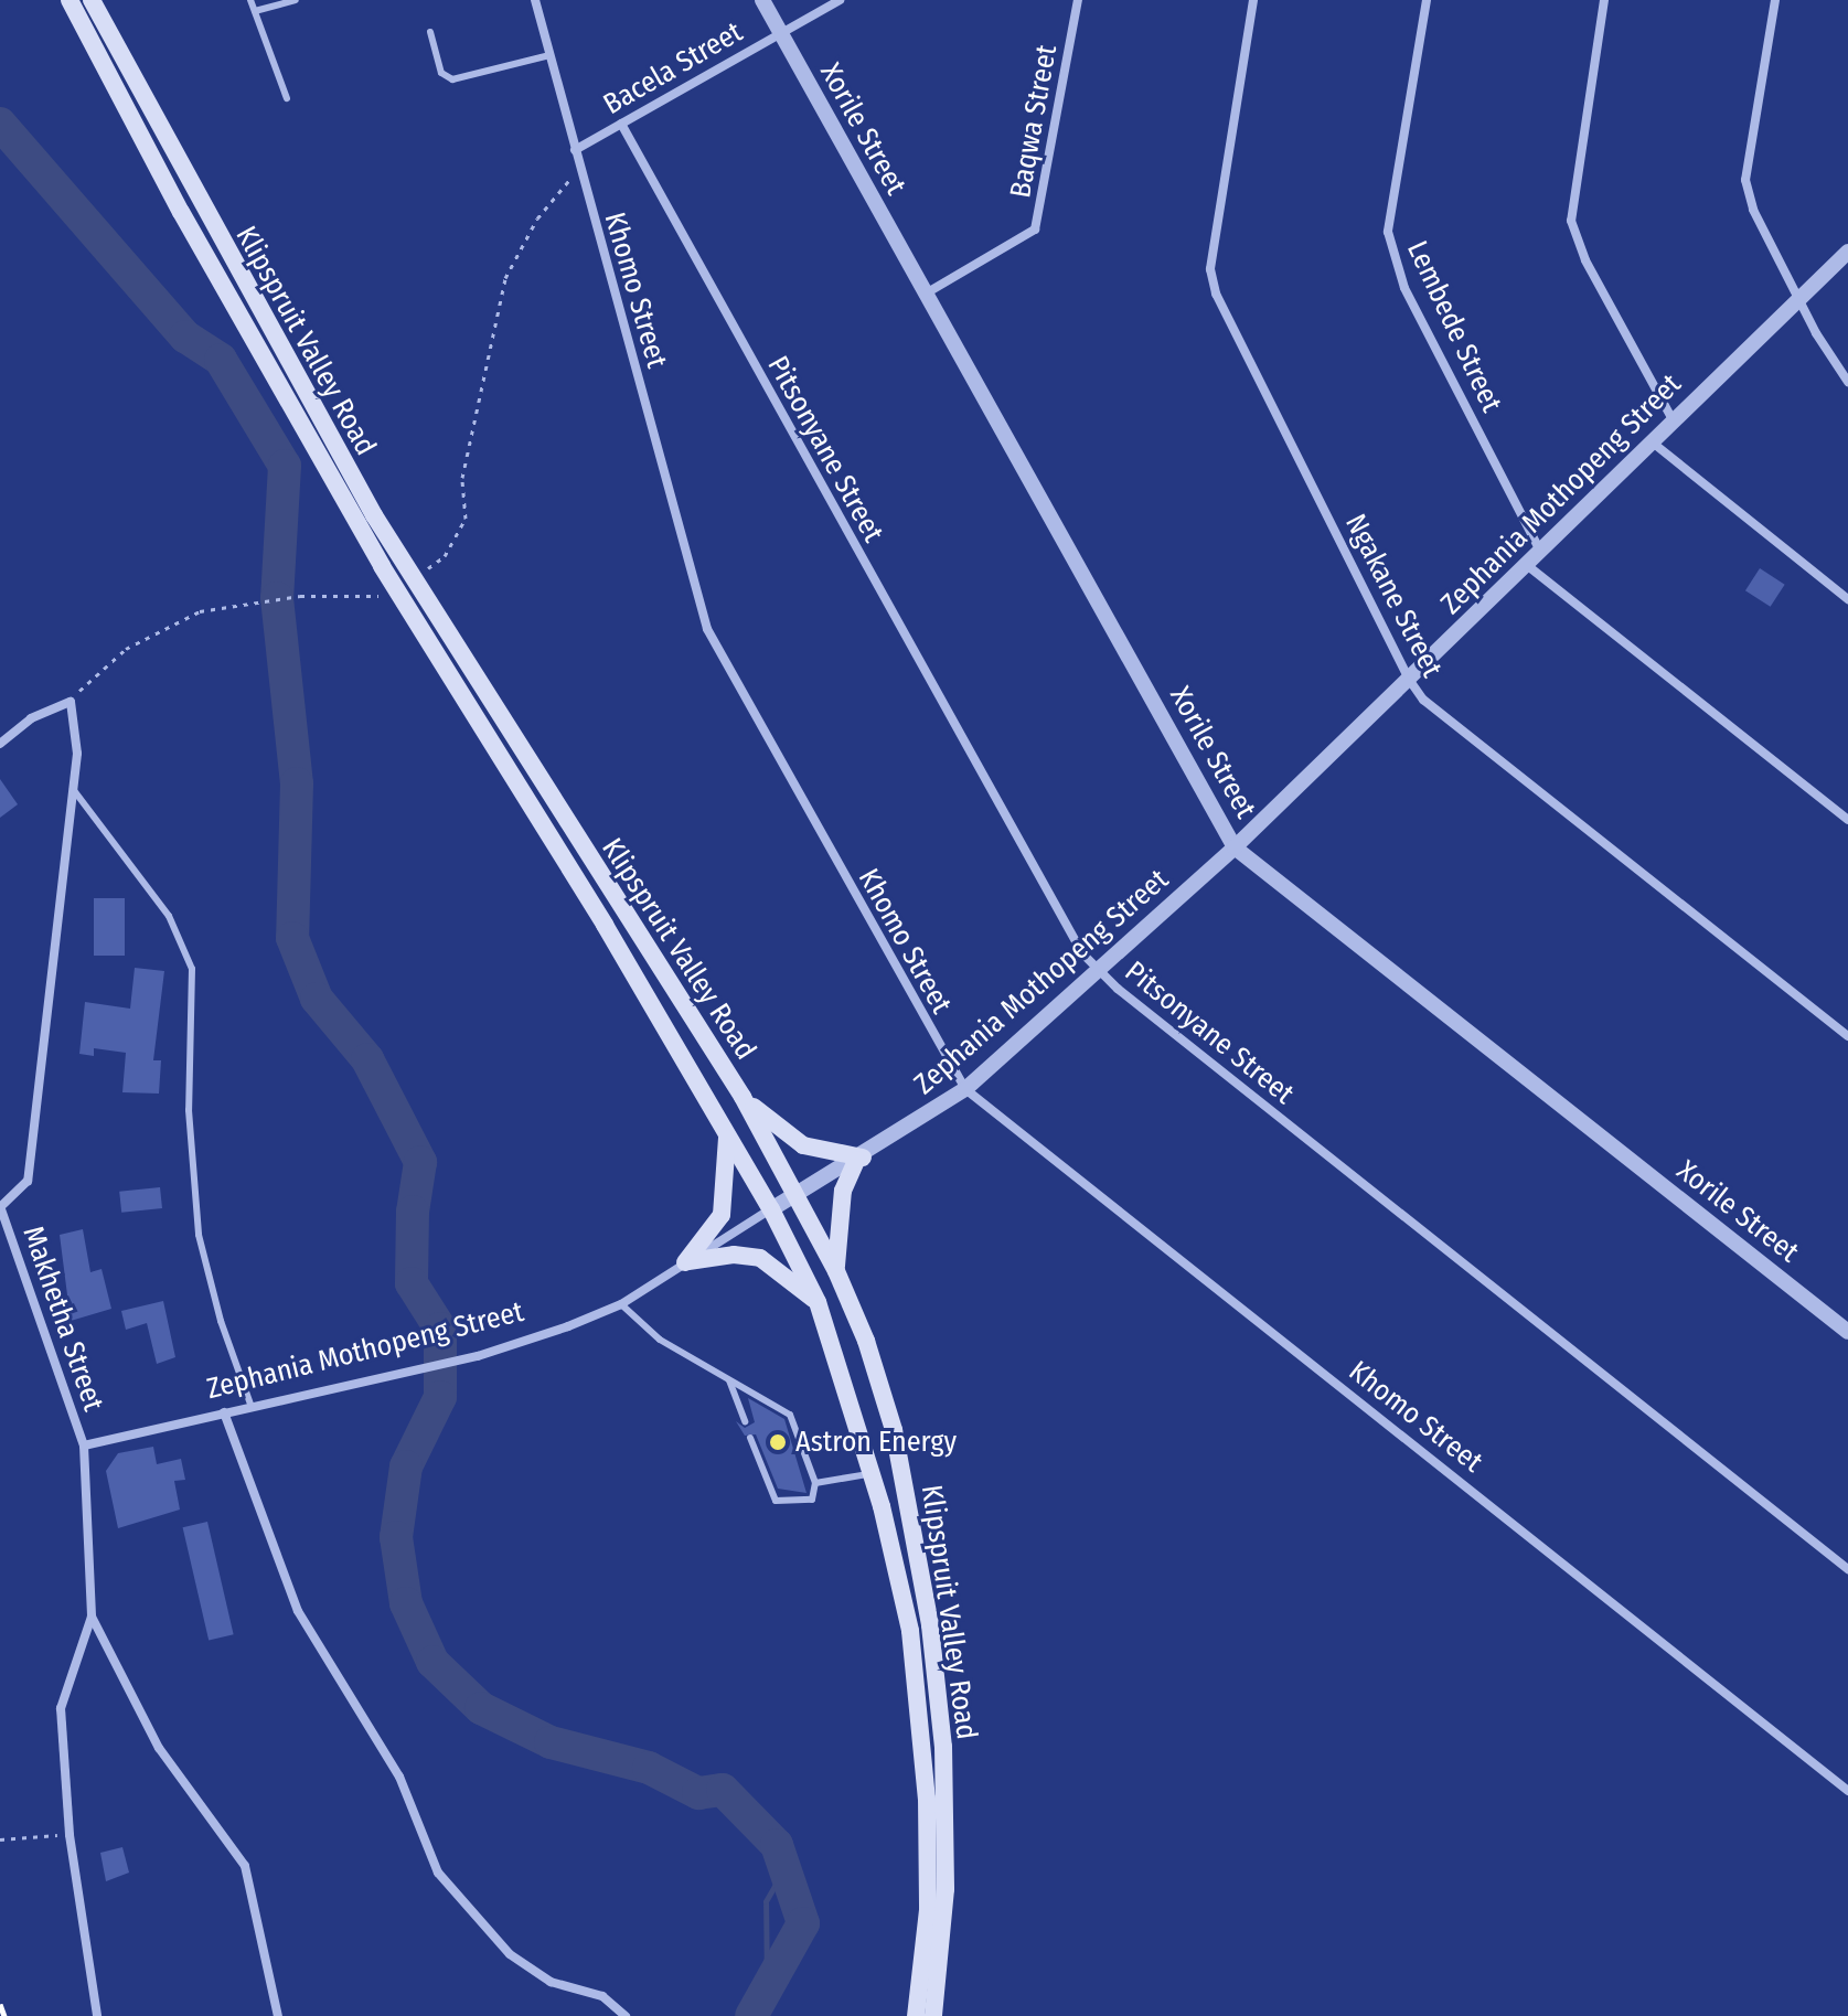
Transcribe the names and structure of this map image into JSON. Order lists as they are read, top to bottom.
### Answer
{
  "streets": {
    "main road": ["Klipspruit Valley Road"],
    "street": [
      "Bacela Street",
      "Baqwa Street",
      "Xorile Street",
      "Khomo Street",
      "Lembede Street",
      "Pitsonyane Street",
      "Zephania Mothopeng Street",
      "Ngakane Street",
      "Makhetha Street"
    ]
  },
  "crossings": [
    ["Bacela Street", "Xorile Street"],
    ["Bacela Street", "Khomo Street"],
    ["Bacela Street", "Pitsonyane Street"],
    ["Baqwa Street", "Xorile Street"],
    ["Xorile Street", "Zephania Mothopeng Street"],
    ["Khomo Street", "Zephania Mothopeng Street"],
    ["Lembede Street", "Zephania Mothopeng Street"],
    ["Klipspruit Valley Road", "Zephania Mothopeng Street"],
    ["Pitsonyane Street", "Zephania Mothopeng Street"],
    ["Zephania Mothopeng Street", "Ngakane Street"],
    ["Zephania Mothopeng Street", "Makhetha Street"]
  ],
  "places": ["Astron Energy"]
}
